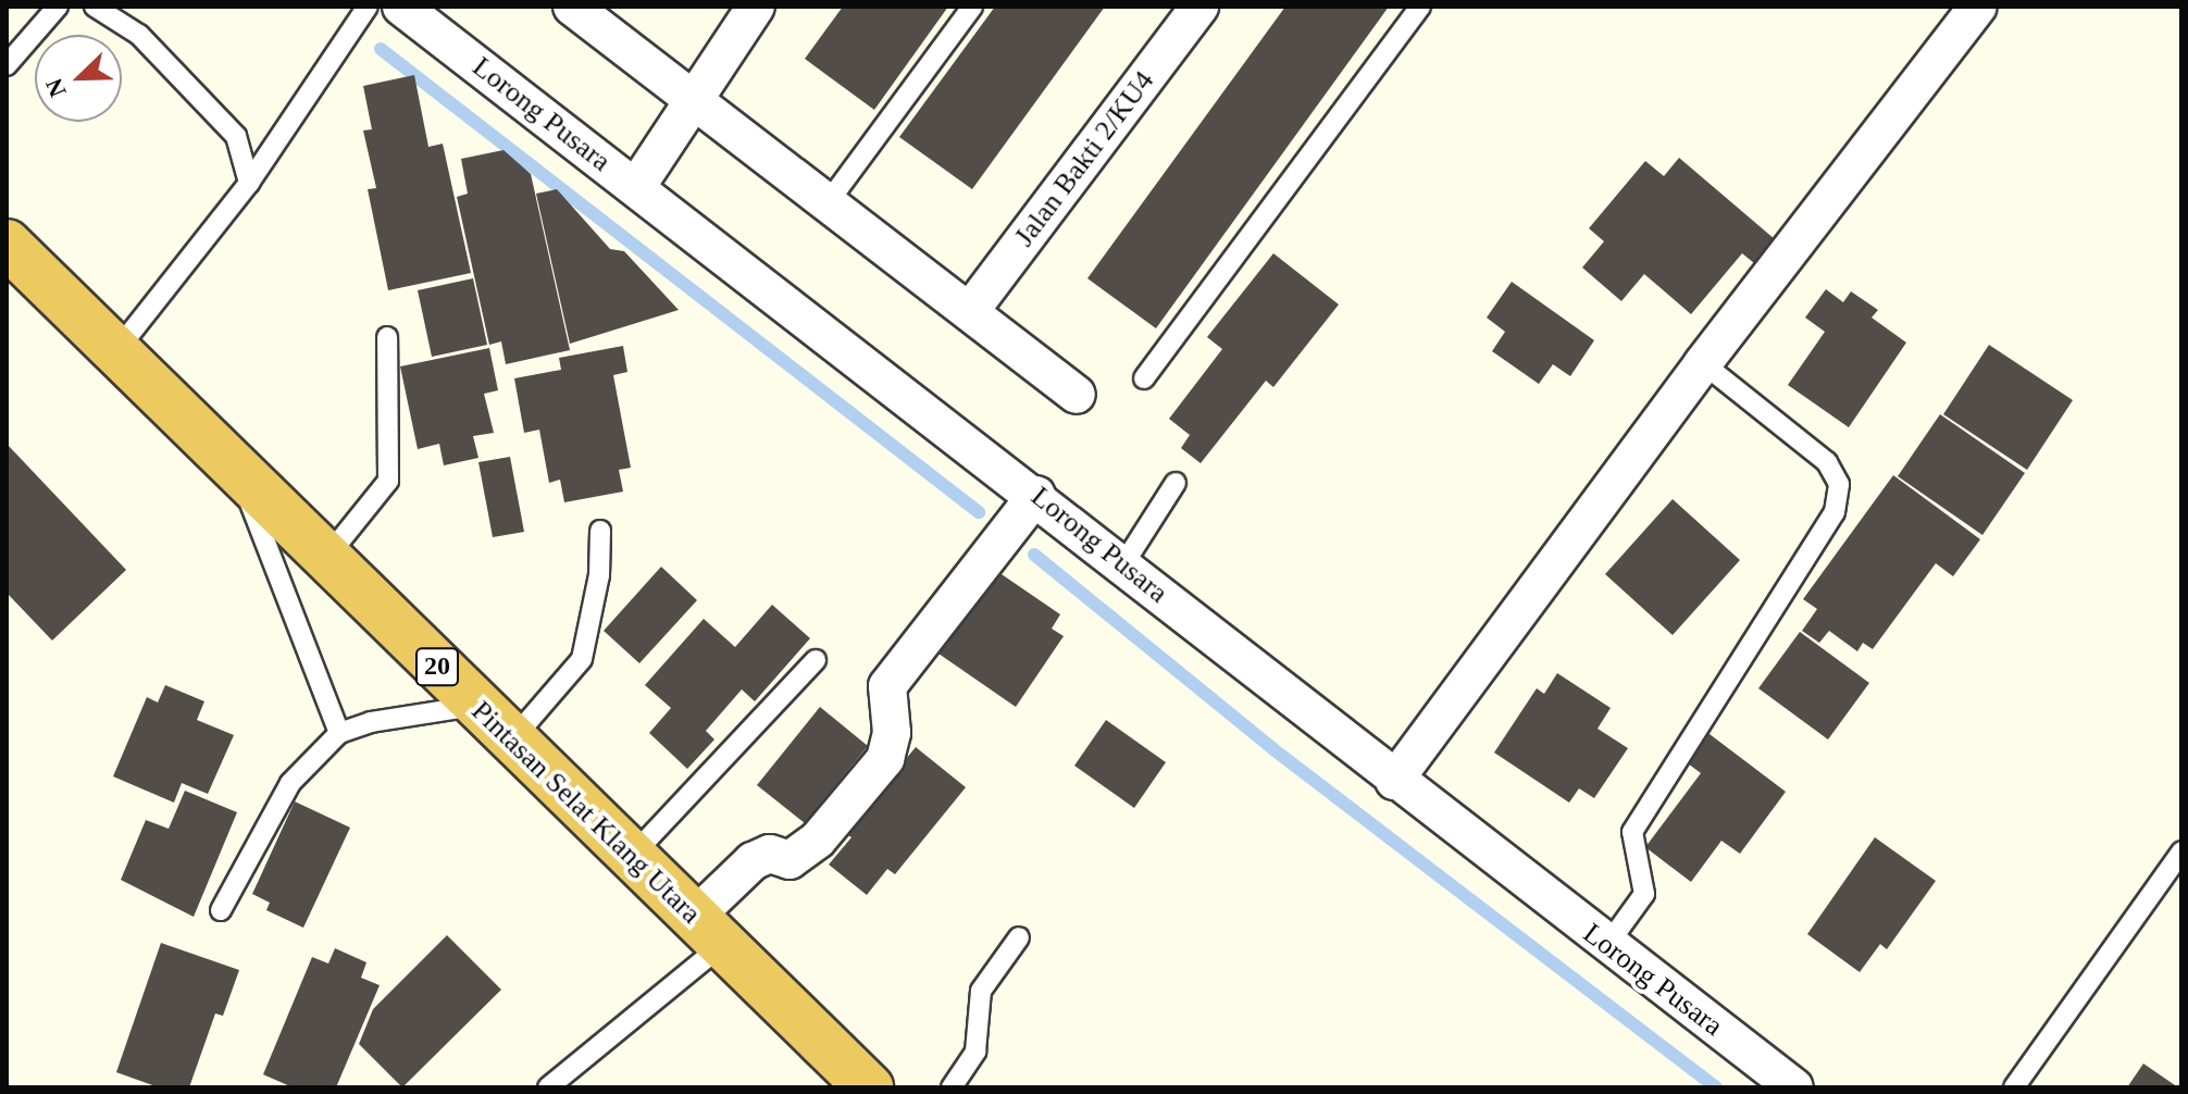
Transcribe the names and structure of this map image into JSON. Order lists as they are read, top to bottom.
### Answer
{
  "streets": {
    "highway": ["20", "Pintasan Selat Klang Utara"],
    "street": ["Lorong Pusara", "Jalan Bakti 2/KU4"]
  },
  "north": "bottom left"
}
